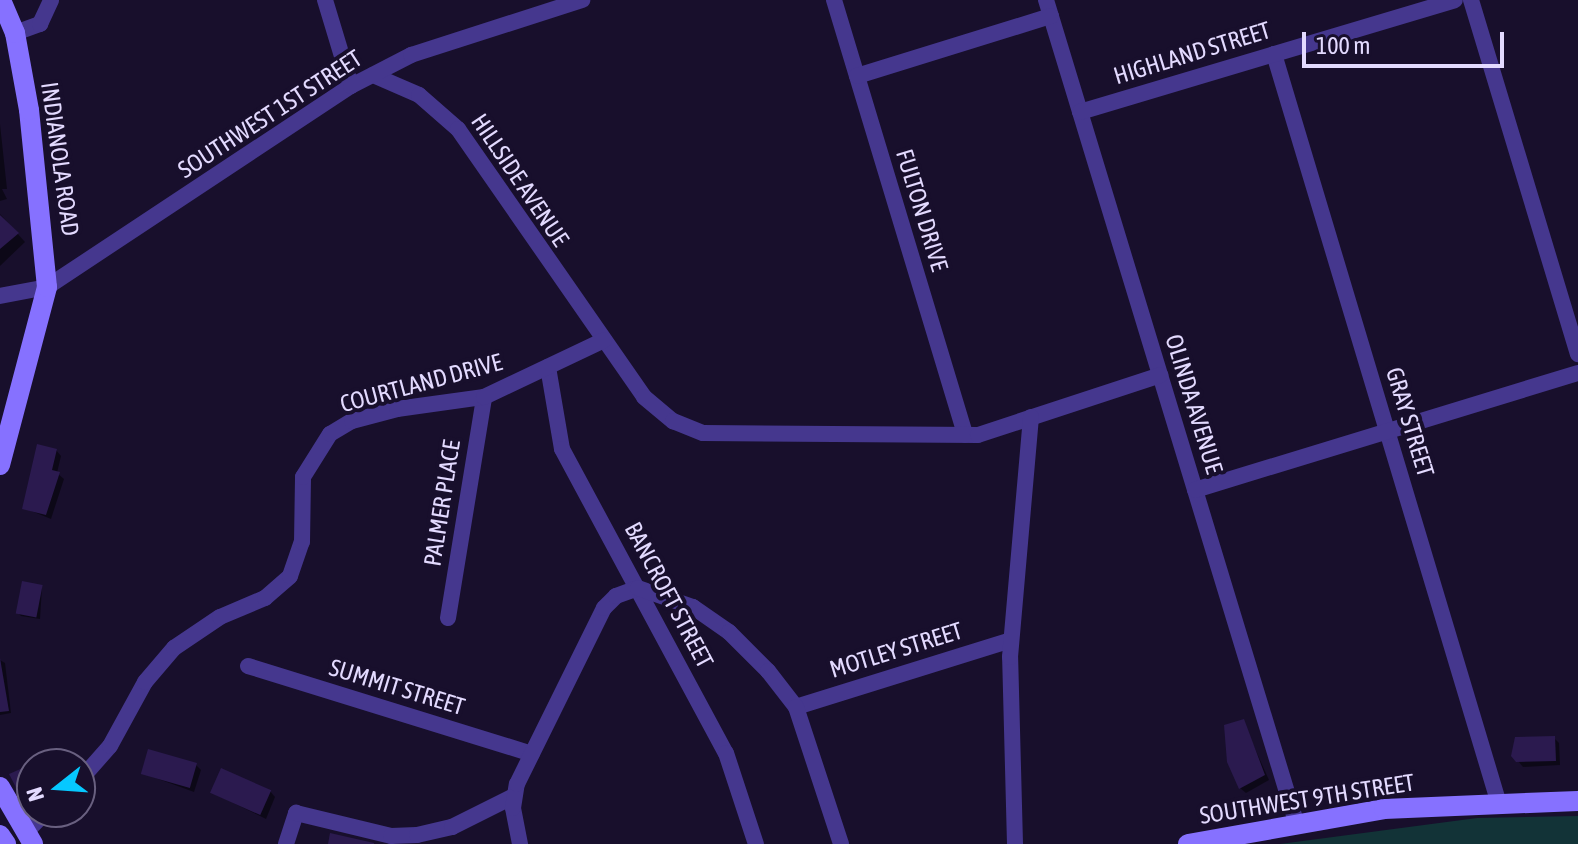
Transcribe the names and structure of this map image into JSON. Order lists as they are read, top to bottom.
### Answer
{
  "streets": {
    "main road": ["INDIANOLA ROAD", "SOUTHWEST 9TH STREET"],
    "street": [
      "HIGHLAND STREET",
      "SOUTHWEST 1ST STREET",
      "HILLSIDE AVENUE",
      "FULTON DRIVE",
      "COURTLAND DRIVE",
      "OLINDA AVENUE",
      "GRAY STREET",
      "PALMER PLACE",
      "BANCROFT STREET",
      "MOTLEY STREET",
      "SUMMIT STREET"
    ]
  },
  "crossings": [
    ["HIGHLAND STREET", "OLINDA AVENUE"],
    ["HIGHLAND STREET", "GRAY STREET"],
    ["SOUTHWEST 1ST STREET", "INDIANOLA ROAD"],
    ["SOUTHWEST 1ST STREET", "HILLSIDE AVENUE"],
    ["HILLSIDE AVENUE", "COURTLAND DRIVE"],
    ["COURTLAND DRIVE", "PALMER PLACE"],
    ["COURTLAND DRIVE", "BANCROFT STREET"],
    ["OLINDA AVENUE", "SOUTHWEST 9TH STREET"],
    ["GRAY STREET", "SOUTHWEST 9TH STREET"]
  ],
  "scale_bar": "100 m",
  "north": "left"
}
